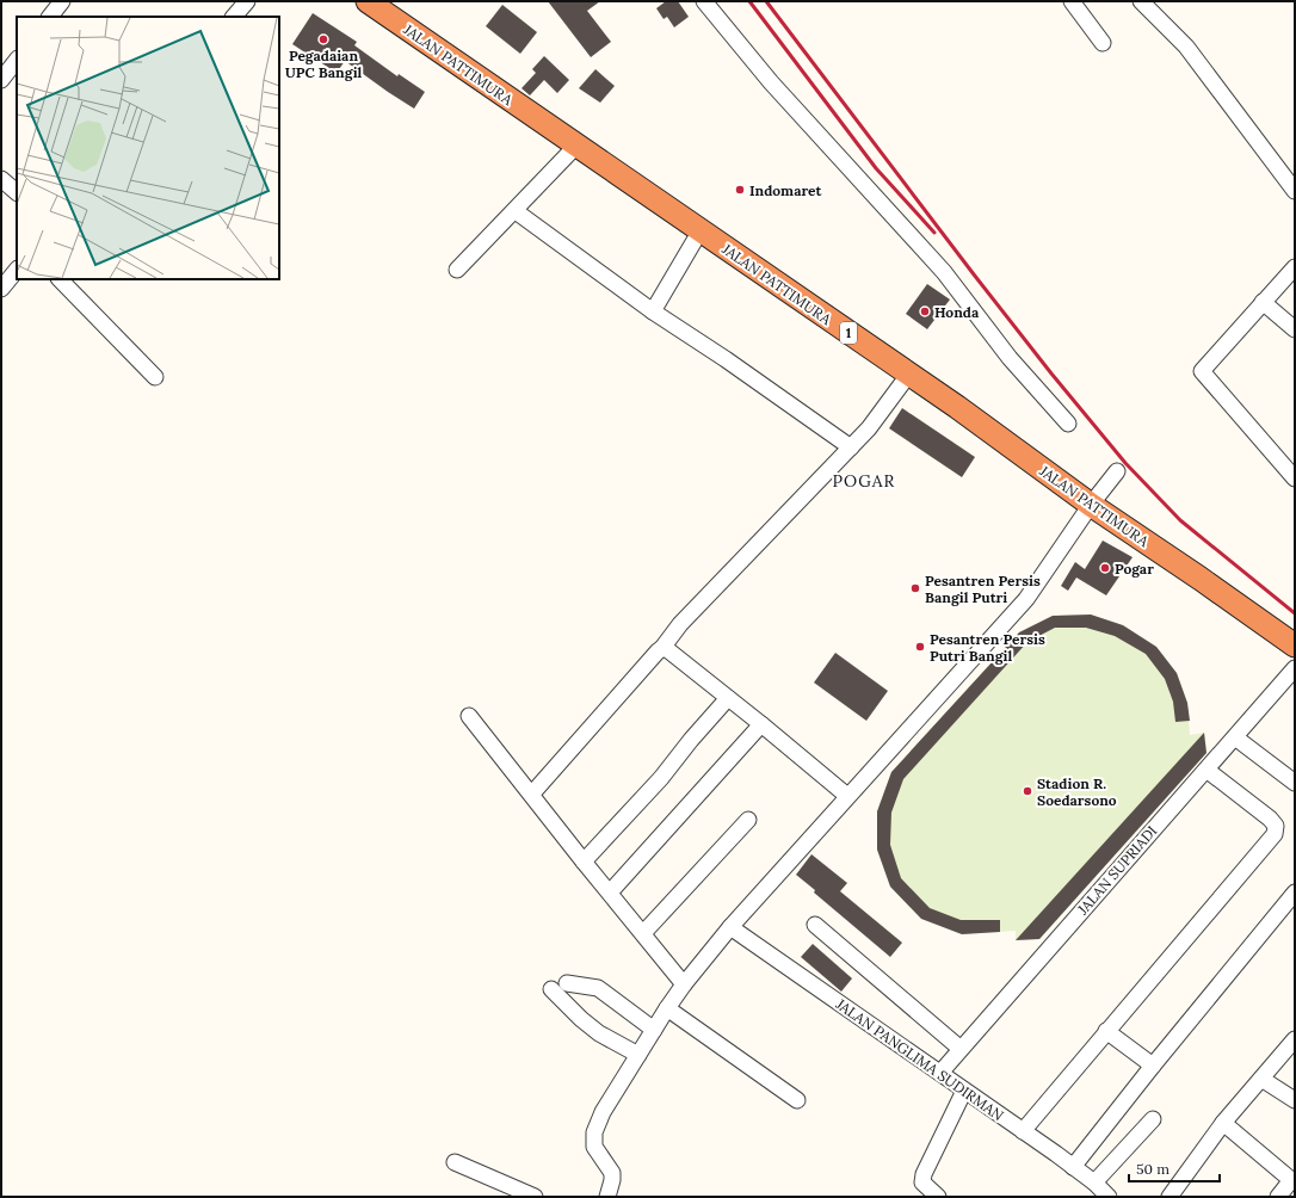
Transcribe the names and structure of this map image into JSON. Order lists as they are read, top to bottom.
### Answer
{
  "streets": {
    "highway": ["JALAN PATTIMURA", "1"],
    "street": ["JALAN SUPRIADI", "JALAN PANGLIMA SUDIRMAN"]
  },
  "crossings": [
    ["JALAN PATTIMURA", "1"],
    ["JALAN SUPRIADI", "JALAN PANGLIMA SUDIRMAN"]
  ],
  "districts": ["POGAR"],
  "places": [
    "Pegadaian UPC Bangil",
    "Indomaret",
    "Honda",
    "Pogar",
    "Pesantren Persis Bangil Putri",
    "Pesantren Persis Putri Bangil",
    "Stadion R. Soedarsono"
  ],
  "scale_bar": "50 m"
}
